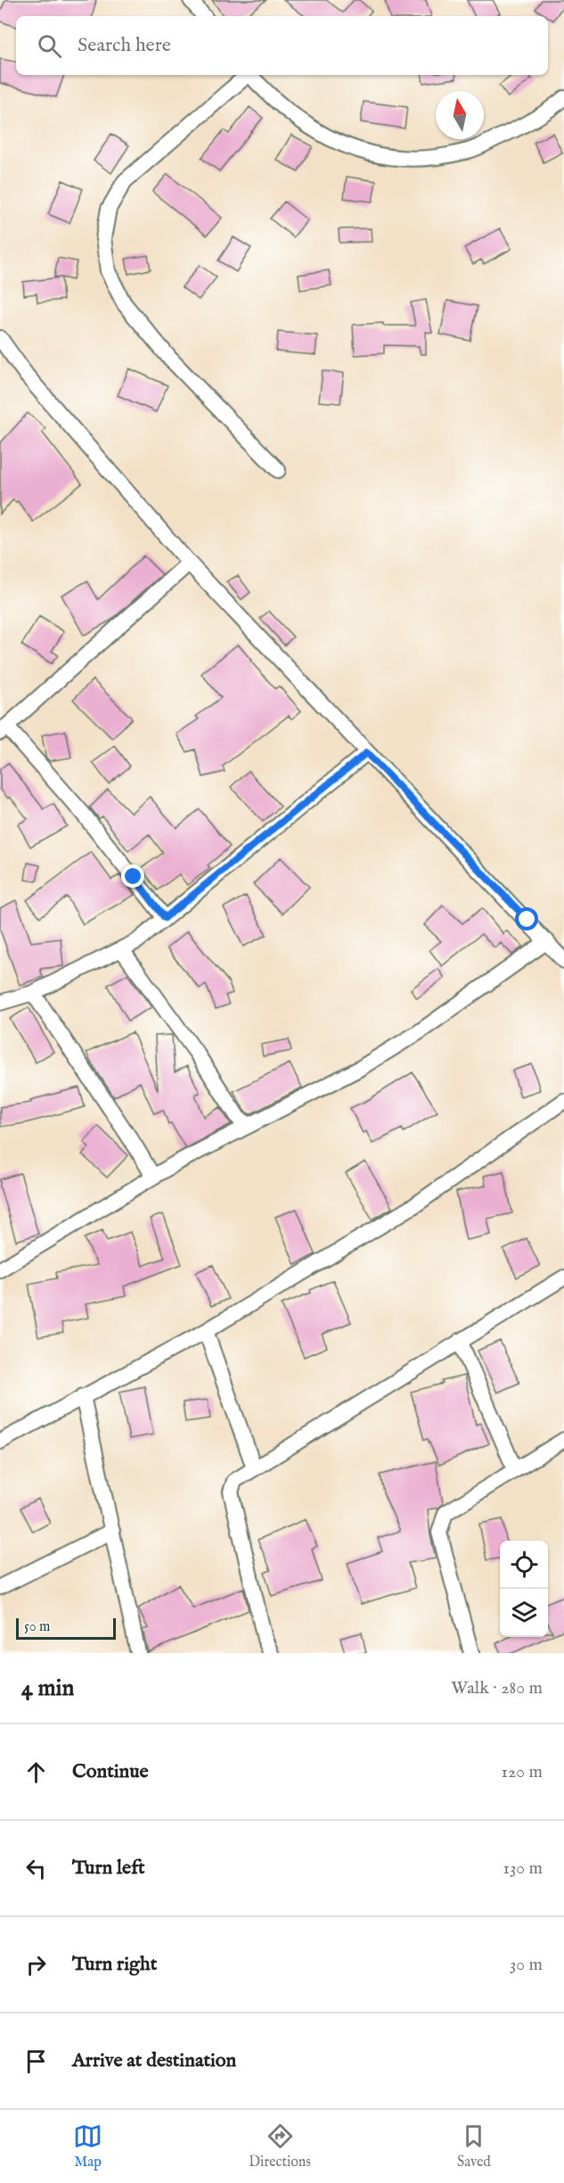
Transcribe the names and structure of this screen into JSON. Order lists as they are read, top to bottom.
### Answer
{
  "scale_bar": "50 m",
  "north": "top",
  "page": {
    "search": "Search here",
    "scale": "50 m",
    "heading": ["4 min", "Walk · 280 m"],
    "list": [
      ["Continue", "120 m"],
      ["Turn left", "130 m"],
      ["Turn right", "30 m"],
      "Arrive at destination"
    ],
    "nav": ["Map", "Directions", "Saved"]
  }
}
